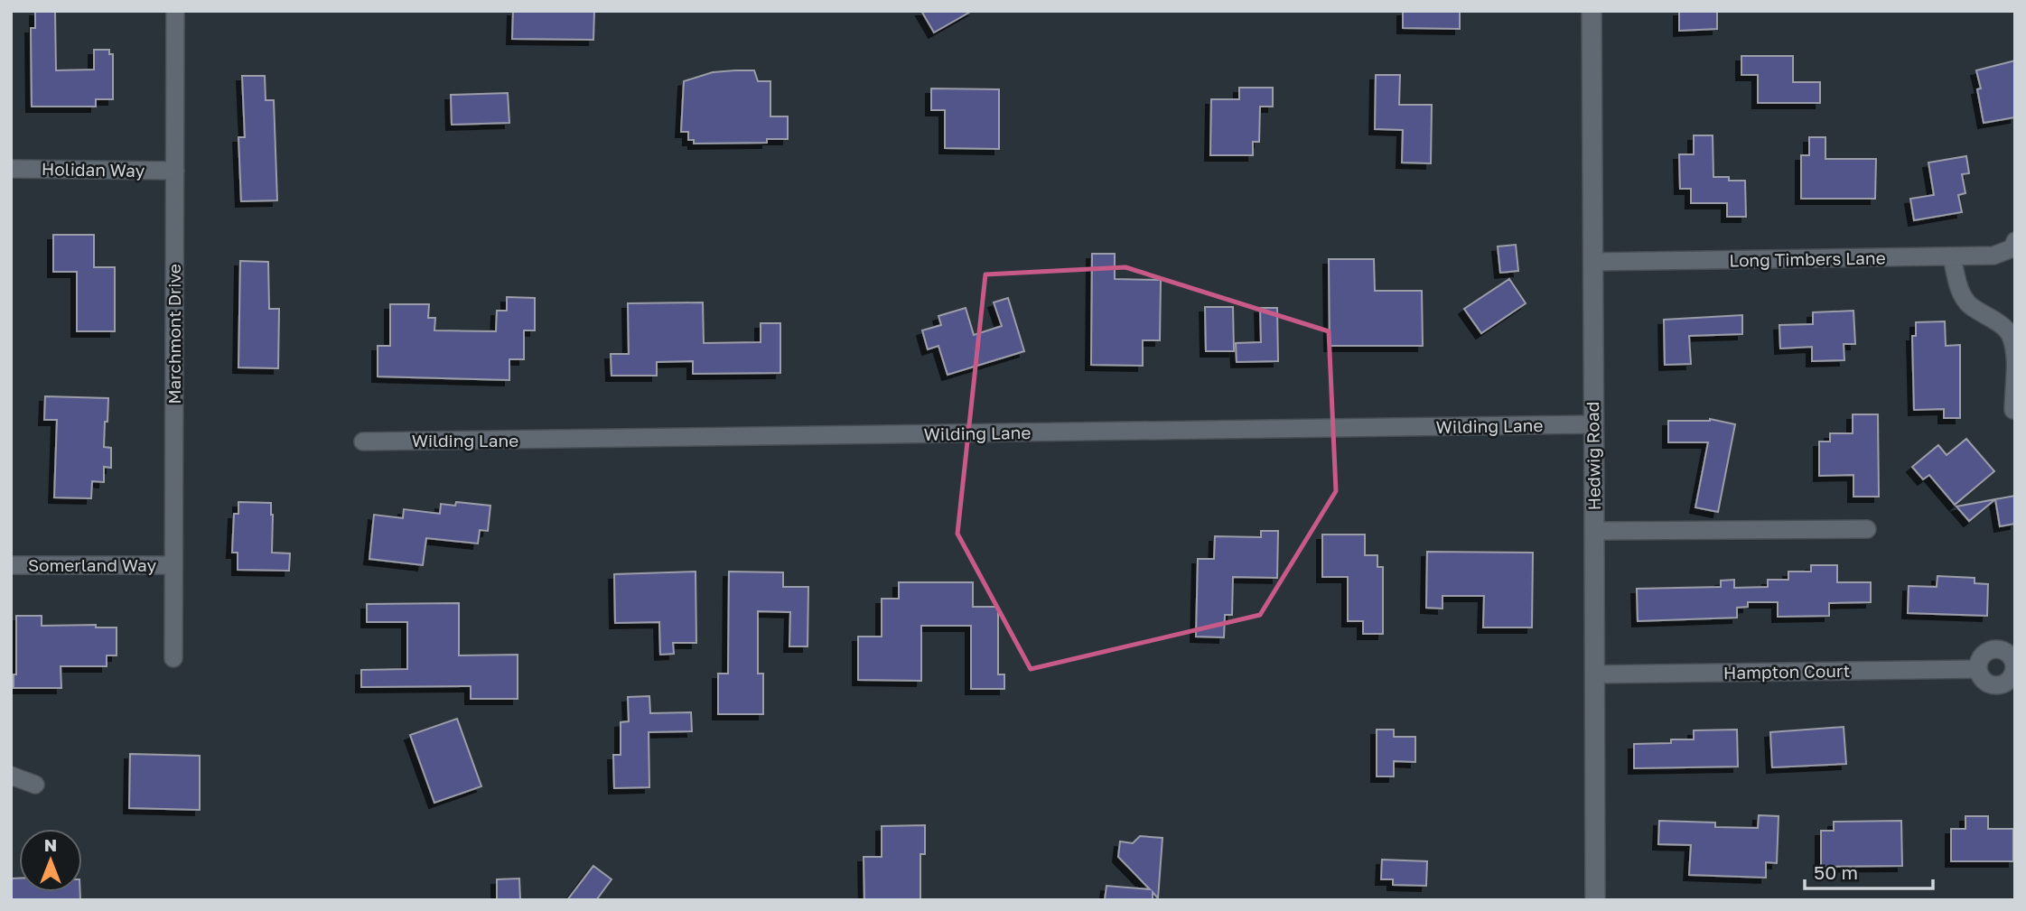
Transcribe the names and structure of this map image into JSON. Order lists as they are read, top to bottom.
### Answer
{
  "streets": {
    "street": [
      "Holidan Way",
      "Long Timbers Lane",
      "Marchmont Drive",
      "Wilding Lane",
      "Hedwig Road",
      "Somerland Way",
      "Hampton Court"
    ]
  },
  "crossings": [
    ["Holidan Way", "Marchmont Drive"],
    ["Long Timbers Lane", "Hedwig Road"],
    ["Marchmont Drive", "Somerland Way"],
    ["Wilding Lane", "Hedwig Road"],
    ["Hedwig Road", "Hampton Court"]
  ],
  "scale_bar": "50 m",
  "north": "top"
}
